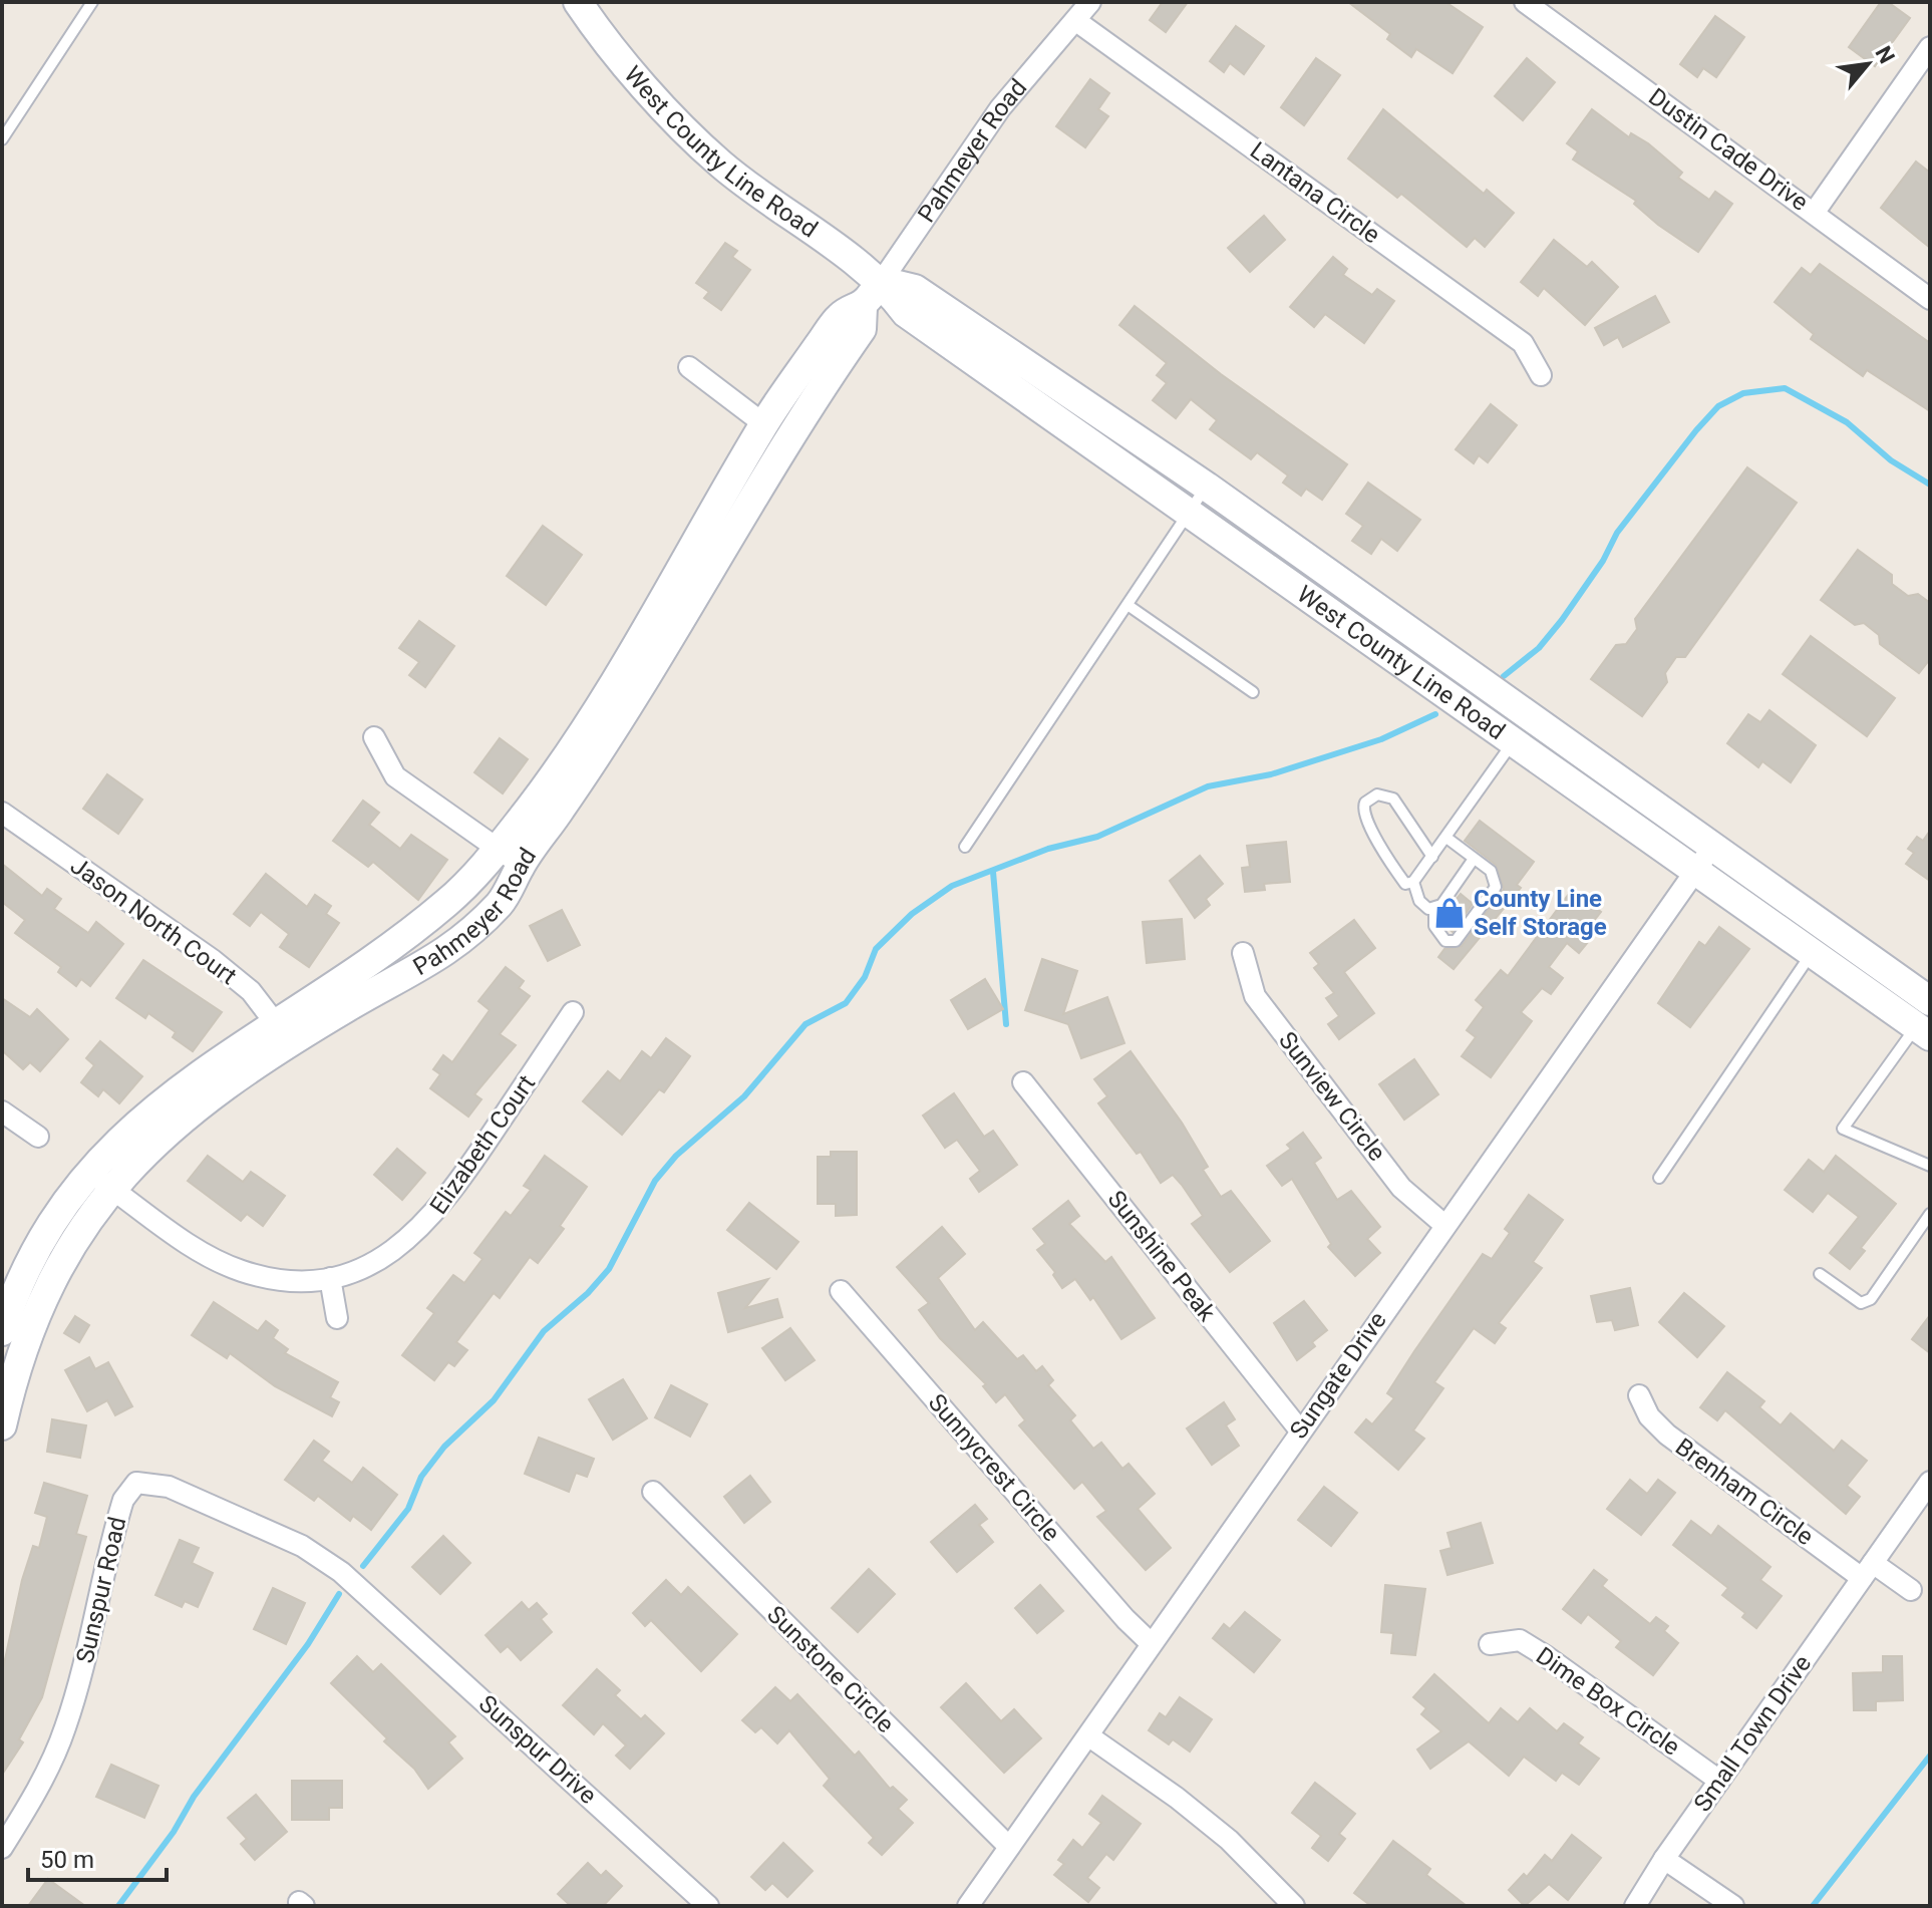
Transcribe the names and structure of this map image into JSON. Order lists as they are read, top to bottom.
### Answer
{
  "streets": {
    "main road": ["West County Line Road", "Pahmeyer Road"],
    "street": [
      "Dustin Cade Drive",
      "Lantana Circle",
      "Jason North Court",
      "Sunview Circle",
      "Elizabeth Court",
      "Sunshine Peak",
      "Sungate Drive",
      "Sunnycrest Circle",
      "Brenham Circle",
      "Sunspur Road",
      "Sunstone Circle",
      "Dime Box Circle",
      "Small Town Drive",
      "Sunspur Drive"
    ]
  },
  "crossings": [
    ["West County Line Road", "Pahmeyer Road"],
    ["West County Line Road", "Sungate Drive"],
    ["Pahmeyer Road", "Lantana Circle"],
    ["Pahmeyer Road", "Jason North Court"],
    ["Pahmeyer Road", "Elizabeth Court"],
    ["Sunview Circle", "Sungate Drive"],
    ["Sunshine Peak", "Sungate Drive"],
    ["Sungate Drive", "Sunnycrest Circle"],
    ["Sungate Drive", "Sunstone Circle"],
    ["Brenham Circle", "Small Town Drive"],
    ["Sunspur Road", "Sunspur Drive"],
    ["Dime Box Circle", "Small Town Drive"]
  ],
  "places": {
    "shop": ["County Line Self Storage"]
  },
  "scale_bar": "50 m",
  "north": "top right"
}
